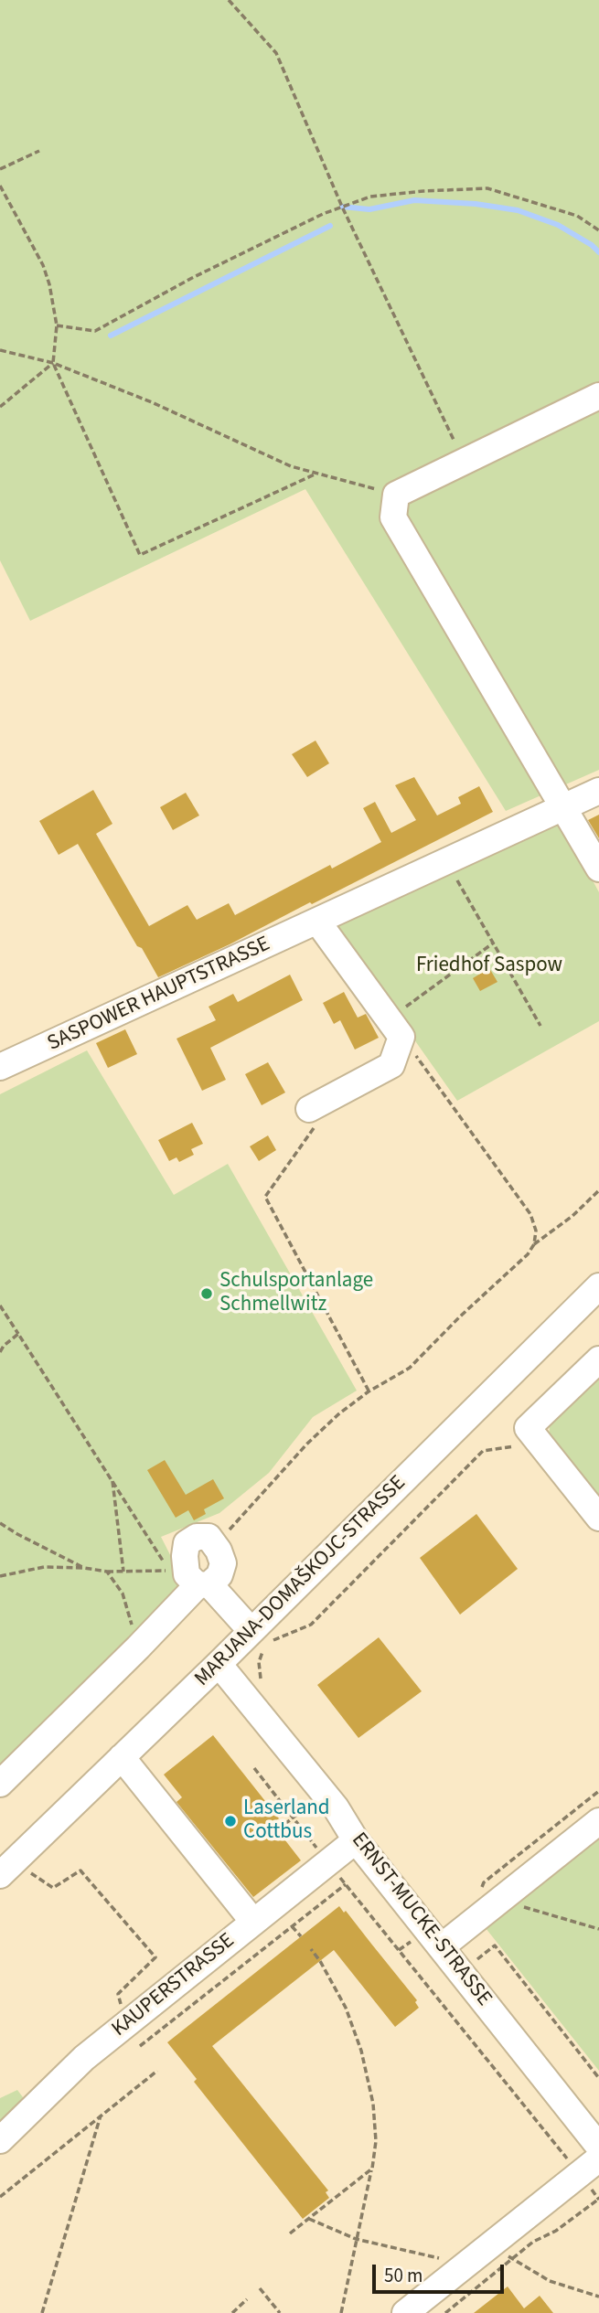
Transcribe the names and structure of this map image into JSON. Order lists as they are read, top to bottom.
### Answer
{
  "streets": {
    "street": [
      "SASPOWER HAUPTSTRASSE",
      "MARJANA-DOMAŠKOJC-STRASSE",
      "ERNST-MUCKE-STRASSE",
      "KAUPERSTRASSE"
    ]
  },
  "crossings": [
    ["MARJANA-DOMAŠKOJC-STRASSE", "ERNST-MUCKE-STRASSE"],
    ["ERNST-MUCKE-STRASSE", "KAUPERSTRASSE"]
  ],
  "parks": ["Friedhof Saspow"],
  "places": ["Schulsportanlage Schmellwitz", "Laserland Cottbus"],
  "scale_bar": "50 m"
}
